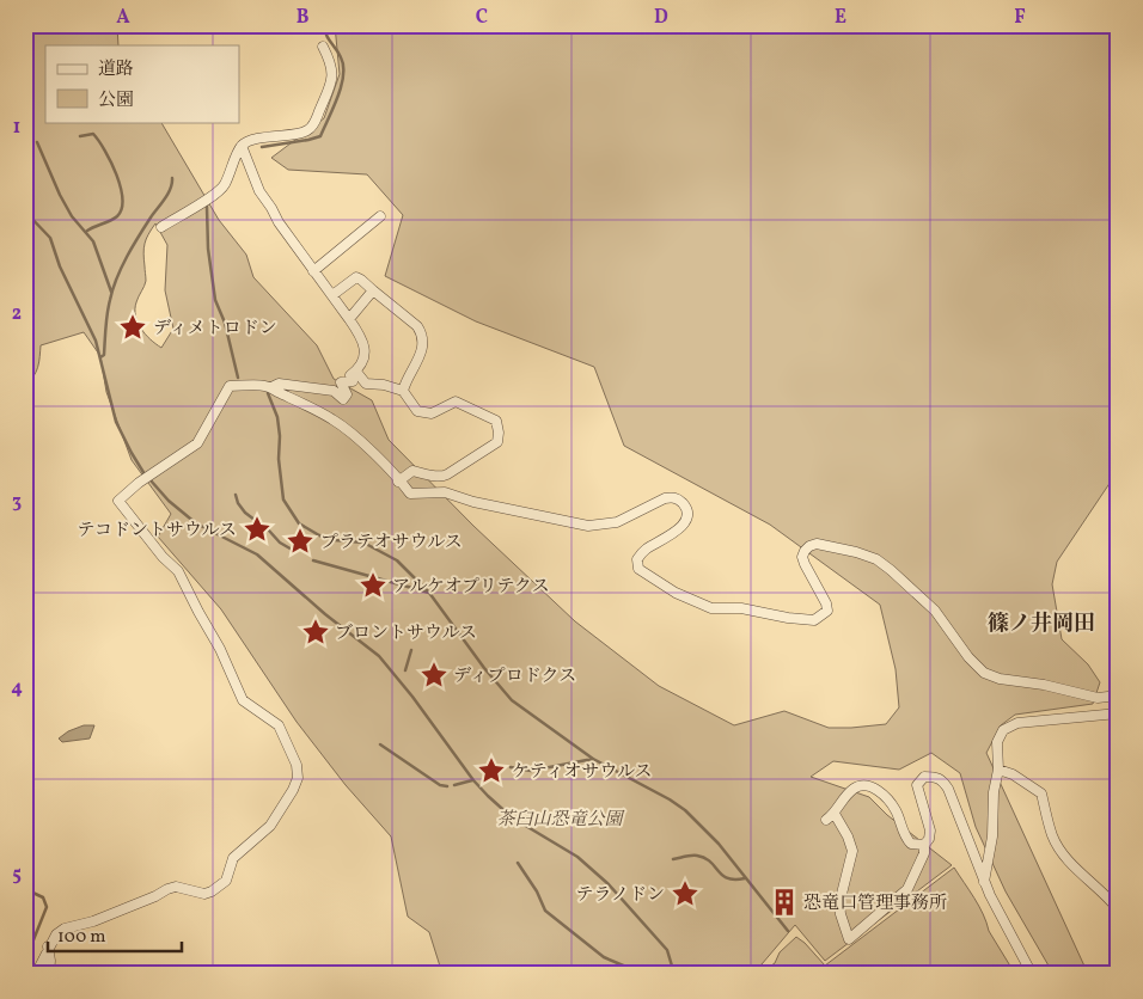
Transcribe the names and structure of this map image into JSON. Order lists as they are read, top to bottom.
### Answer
{
  "districts": ["篠ノ井岡田"],
  "parks": ["茶臼山恐竜公園"],
  "places": {
    "place": [
      "ディメトロドン",
      "テコドントサウルス",
      "プラテオサウルス",
      "アルケオプリテクス",
      "ブロントサウルス",
      "ディプロドクス",
      "ケティオサウルス",
      "テラノドン"
    ],
    "building": ["恐竜口管理事務所"]
  },
  "legend": ["道路", "公園"],
  "scale_bar": "100 m",
  "grid": {
    "columns": [
      "A",
      "B",
      "C",
      "D",
      "E",
      "F"
    ],
    "rows": [
      "1",
      "2",
      "3",
      "4",
      "5"
    ]
  }
}
